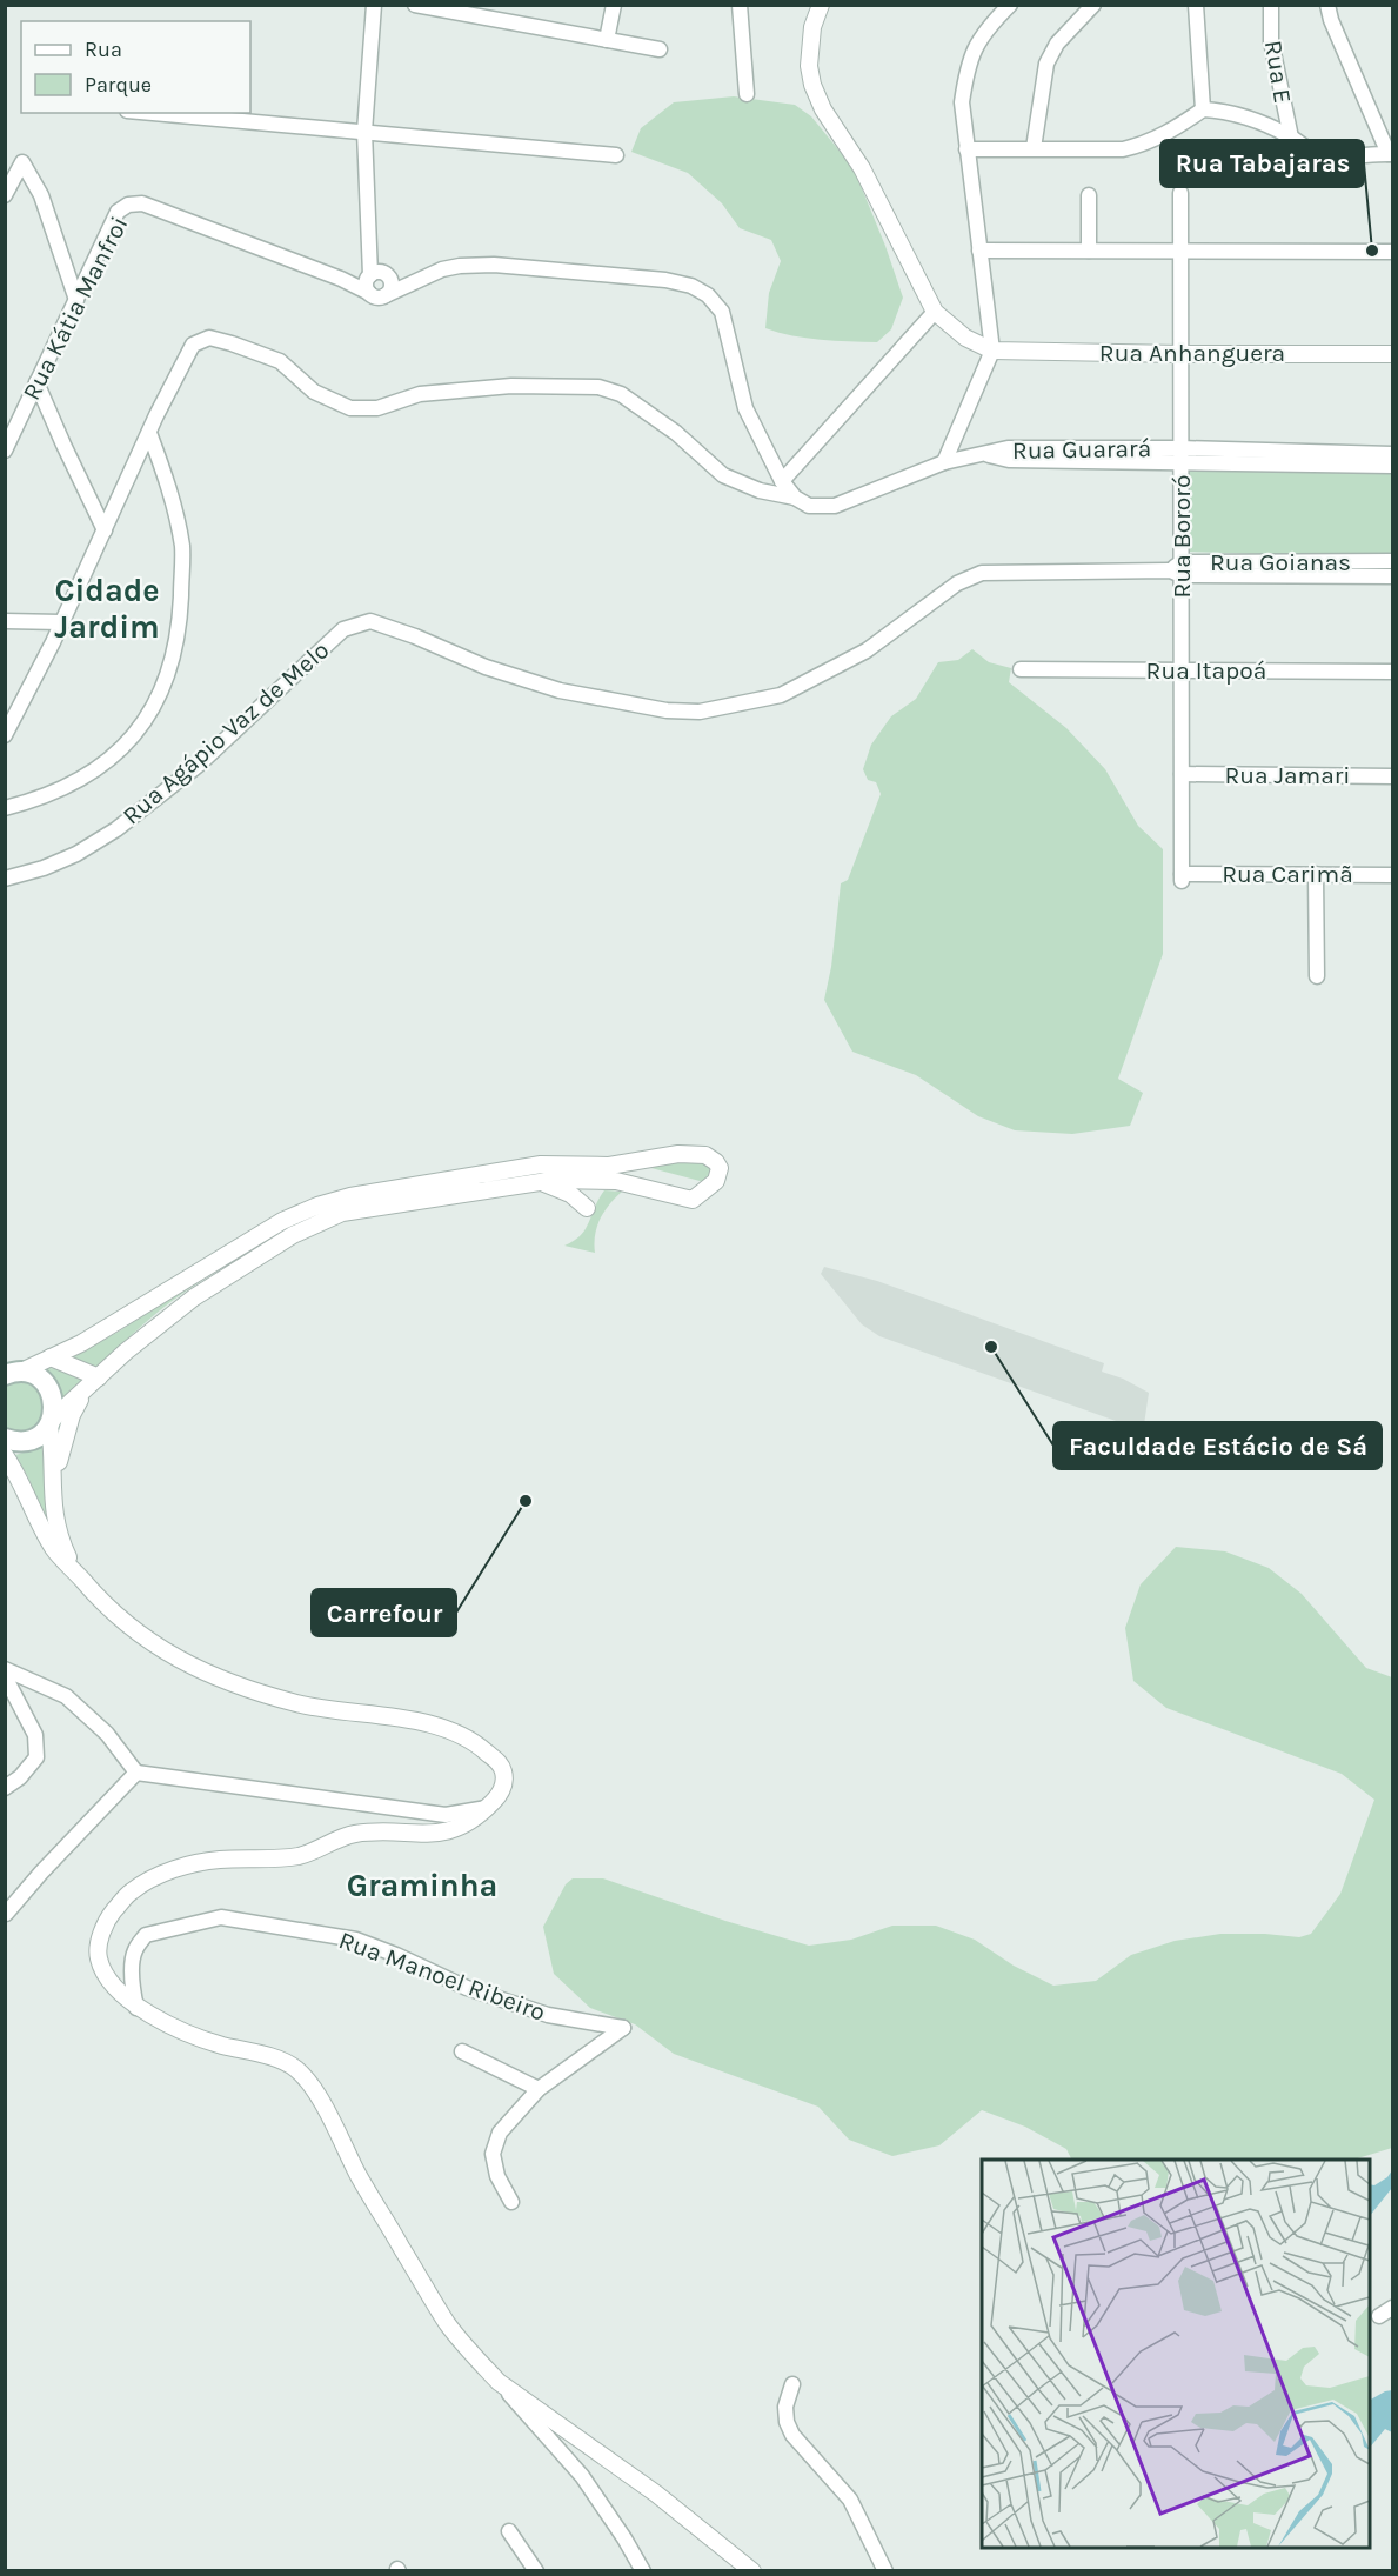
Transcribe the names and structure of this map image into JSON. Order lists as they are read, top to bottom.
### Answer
{
  "streets": {
    "street": [
      "Rua E",
      "Rua Kátia Manfroi",
      "Rua Anhanguera",
      "Rua Guarará",
      "Rua Bororó",
      "Rua Goianas",
      "Rua Itapoá",
      "Rua Agápio Vaz de Melo",
      "Rua Jamari",
      "Rua Carimã",
      "Rua Manoel Ribeiro"
    ]
  },
  "crossings": [
    ["Rua Anhanguera", "Rua Bororó"],
    ["Rua Guarará", "Rua Bororó"],
    ["Rua Bororó", "Rua Goianas"],
    ["Rua Bororó", "Rua Itapoá"],
    ["Rua Bororó", "Rua Jamari"],
    ["Rua Bororó", "Rua Carimã"],
    ["Rua Goianas", "Rua Agápio Vaz de Melo"]
  ],
  "districts": ["Cidade Jardim", "Graminha"],
  "places": ["Rua Tabajaras", "Faculdade Estácio de Sá", "Carrefour"],
  "legend": ["Rua", "Parque"]
}
